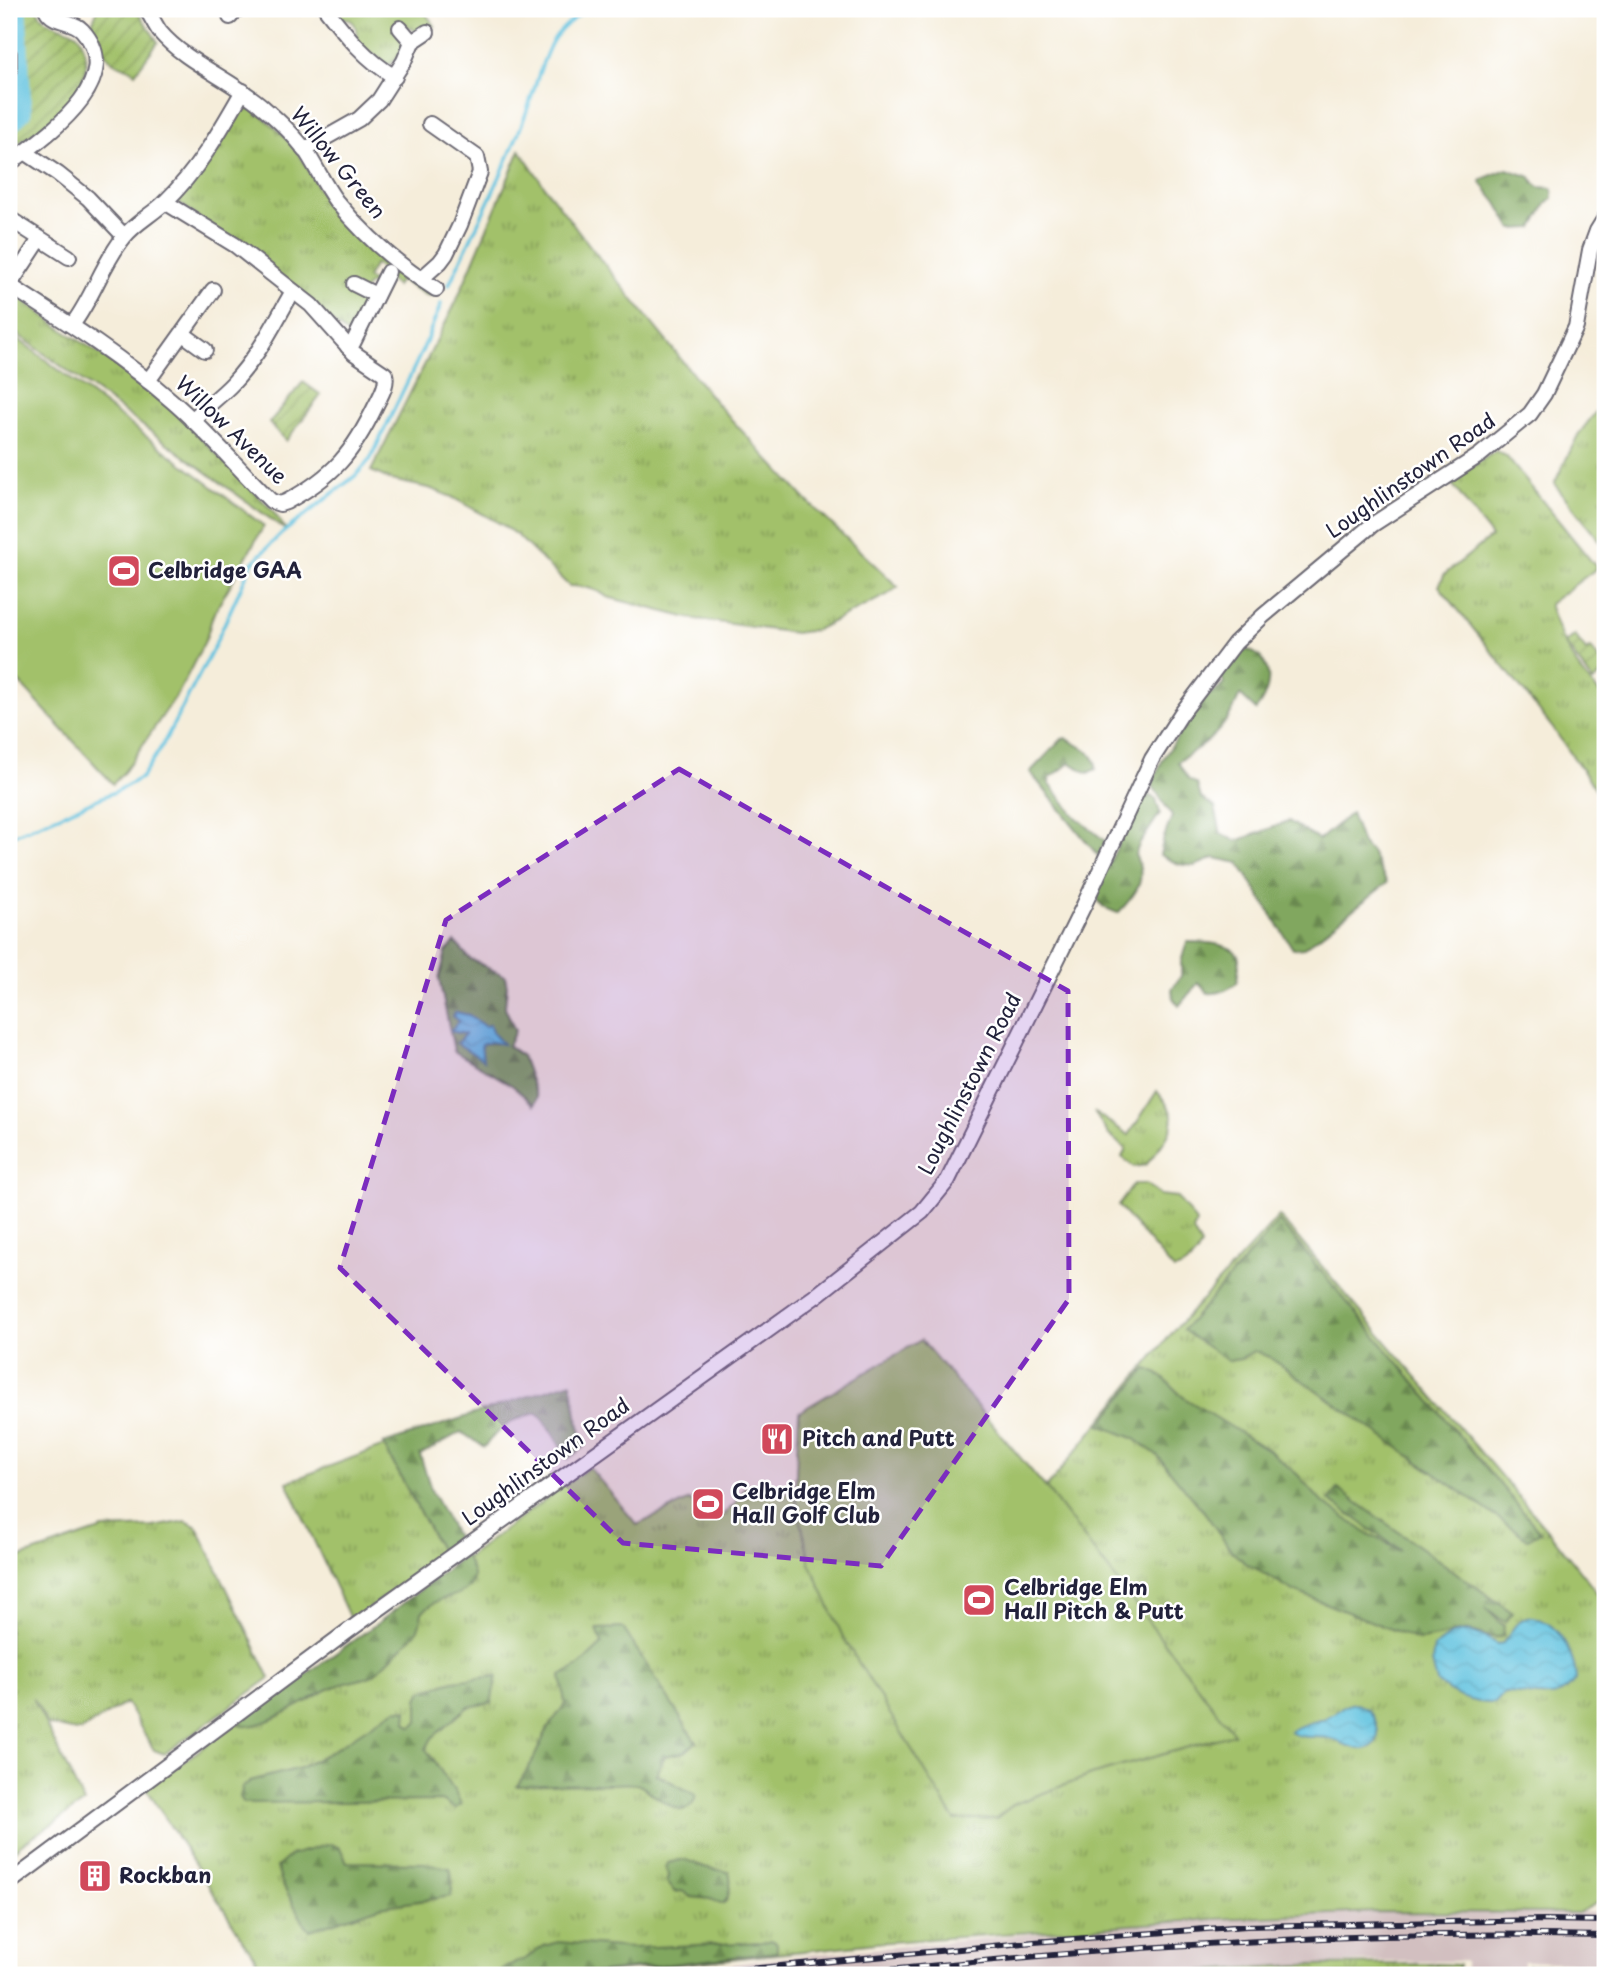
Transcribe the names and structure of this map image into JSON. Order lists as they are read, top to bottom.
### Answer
{
  "streets": {
    "street": ["Willow Green", "Willow Avenue", "Loughlinstown Road"]
  },
  "places": {
    "sports": ["Celbridge GAA", "Celbridge Elm Hall Golf Club", "Celbridge Elm Hall Pitch & Putt"],
    "restaurant": ["Pitch and Putt"],
    "building": ["Rockban"]
  }
}
